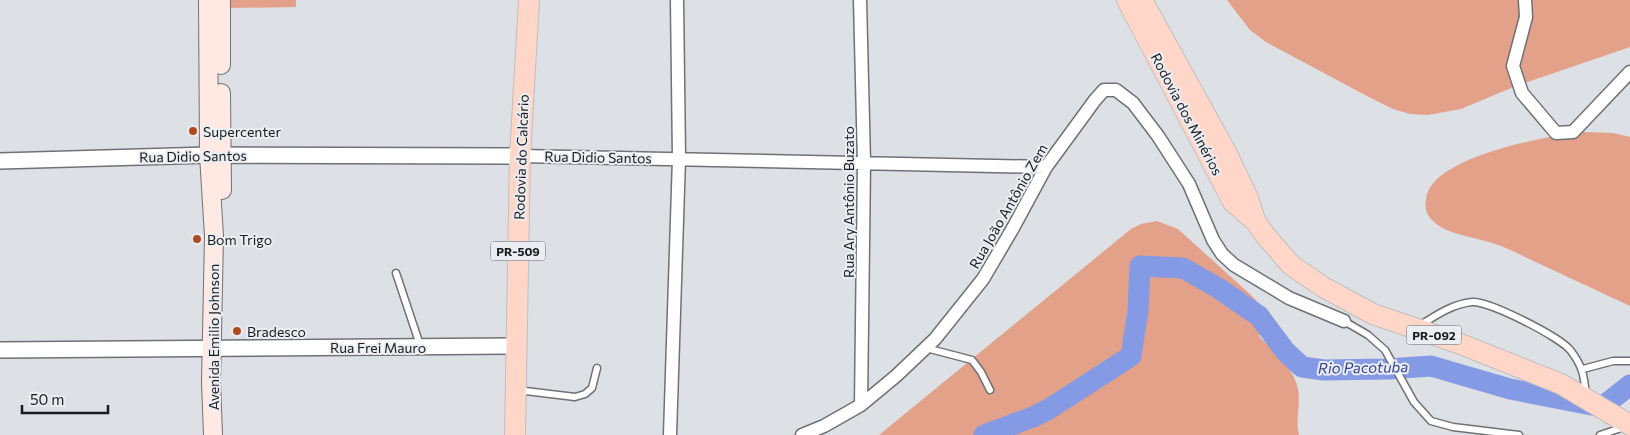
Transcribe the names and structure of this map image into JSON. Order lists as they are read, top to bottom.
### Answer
{
  "streets": {
    "main road": [
      "Rodovia dos Minérios",
      "Rodovia do Calcário",
      "PR-509",
      "PR-092",
      "Avenida Emilio Johnson"
    ],
    "street": [
      "Rua Didio Santos",
      "Rua Ary Antônio Buzato",
      "Rua João Antônio Zem",
      "Rua Frei Mauro"
    ]
  },
  "crossings": [
    ["Rua Didio Santos", "Rodovia do Calcário"],
    ["Rua Didio Santos", "Rua Ary Antônio Buzato"],
    ["Rua Didio Santos", "Rua João Antônio Zem"],
    ["Rua Didio Santos", "Avenida Emilio Johnson"],
    ["Rodovia do Calcário", "Rua Frei Mauro"],
    ["Rua Ary Antônio Buzato", "Rua João Antônio Zem"],
    ["Avenida Emilio Johnson", "Rua Frei Mauro"]
  ],
  "water": ["Rio Pacotuba"],
  "places": ["Supercenter", "Bom Trigo", "Bradesco"],
  "scale_bar": "50 m"
}
